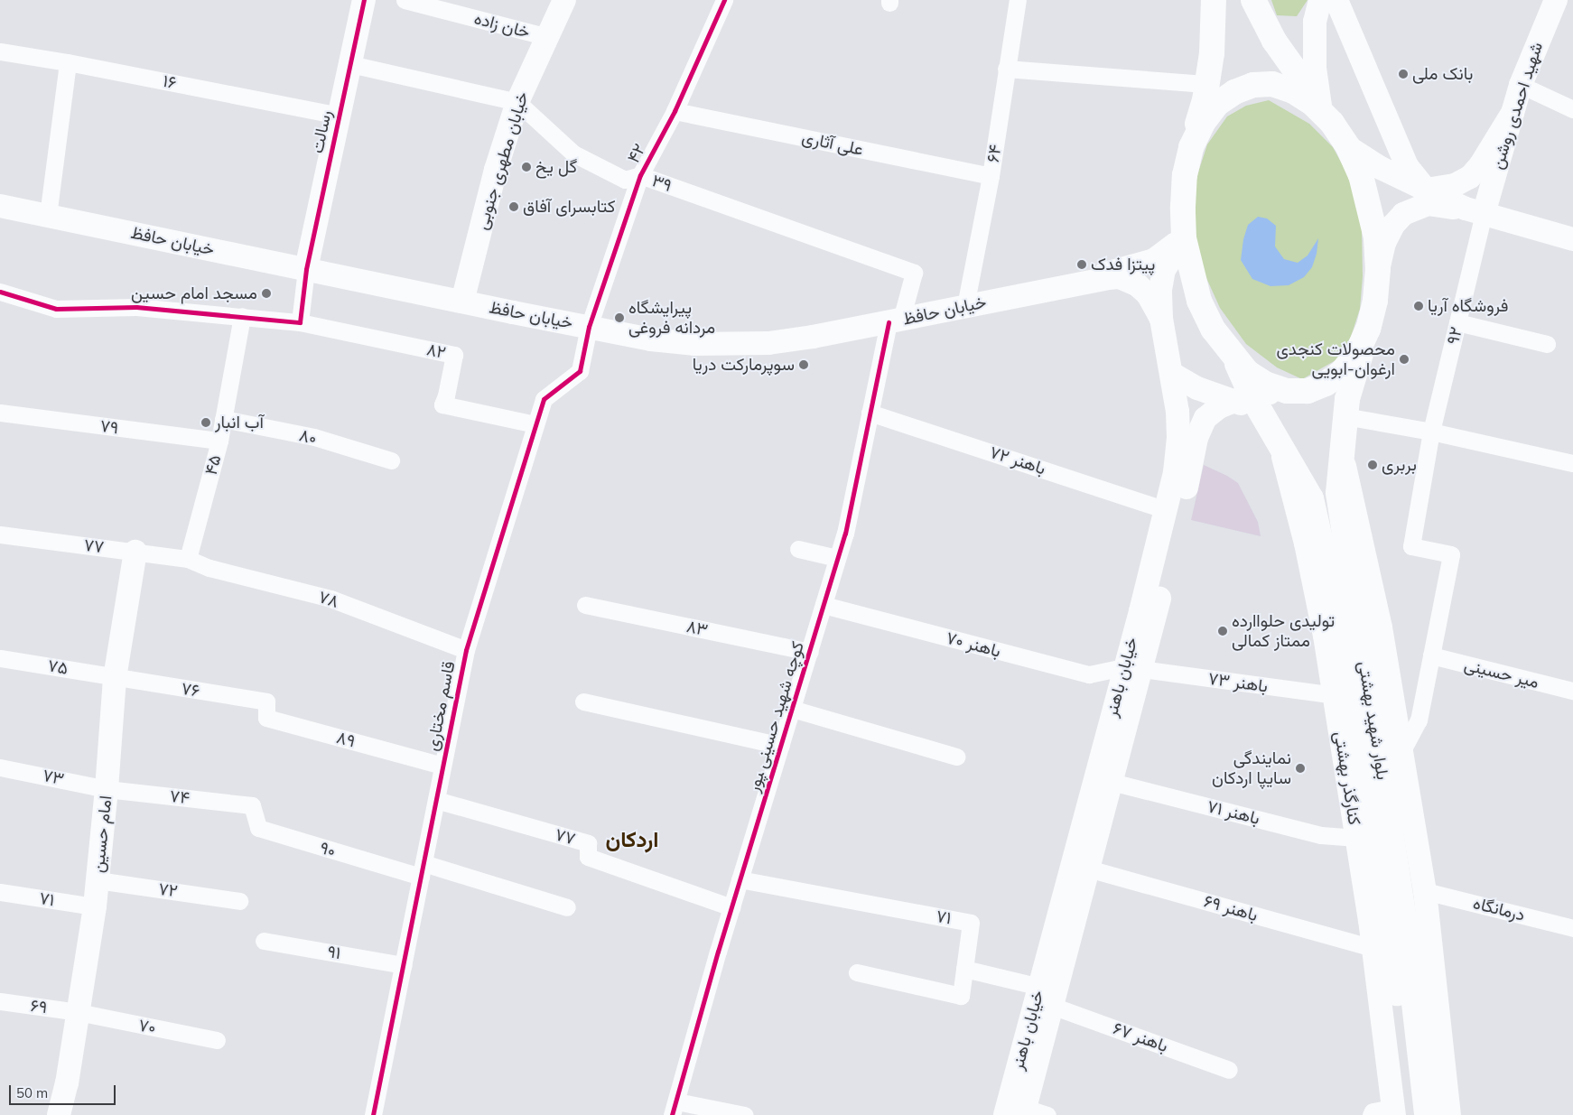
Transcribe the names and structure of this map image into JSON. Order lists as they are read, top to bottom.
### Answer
{
  "streets": {
    "main road": [
      "شهید احمدی روشن",
      "رسالت",
      "خیابان مطهری جنوبی",
      "خیابان حافظ",
      "خیابان باهنر",
      "بلوار شهید بهشتی",
      "کنارگذر بهشتی",
      "امام حسین"
    ],
    "street": [
      "خان زاده",
      "۱۶",
      "علی آثاری",
      "۴۲",
      "۶۴",
      "۳۹",
      "۹۲",
      "۸۲",
      "۷۹",
      "۸۰",
      "باهنر ۷۲",
      "۴۵",
      "۷۷",
      "۷۸",
      "۸۳",
      "باهنر ۷۰",
      "۷۵",
      "میر حسینی",
      "باهنر ۷۳",
      "۷۶",
      "قاسم مختاری",
      "کوچه شهید حسینی ‍پور",
      "۸۹",
      "۷۳",
      "۷۴",
      "باهنر ۷۱",
      "۹۰",
      "۷۲",
      "۷۱",
      "باهنر ۶۹",
      "درمانگاه",
      "۹۱",
      "۶۹",
      "۷۰",
      "باهنر ۶۷"
    ]
  },
  "crossings": [
    ["خان زاده", "خیابان مطهری جنوبی"],
    ["۱۶", "رسالت"],
    ["شهید احمدی روشن", "۹۲"],
    ["رسالت", "۳۹"],
    ["رسالت", "خیابان حافظ"],
    ["علی آثاری", "۴۲"],
    ["علی آثاری", "۶۴"],
    ["۴۲", "۳۹"],
    ["۴۲", "خیابان حافظ"],
    ["۴۲", "قاسم مختاری"],
    ["۶۴", "خیابان حافظ"],
    ["خیابان مطهری جنوبی", "۳۹"],
    ["خیابان مطهری جنوبی", "خیابان حافظ"],
    ["۳۹", "خیابان حافظ"],
    ["۳۹", "کوچه شهید حسینی ‍پور"],
    ["خیابان حافظ", "خیابان باهنر"],
    ["خیابان حافظ", "قاسم مختاری"],
    ["خیابان حافظ", "کوچه شهید حسینی ‍پور"],
    ["۹۲", "میر حسینی"],
    ["۸۲", "قاسم مختاری"],
    ["۷۹", "۴۵"],
    ["۸۰", "۴۵"],
    ["باهنر ۷۲", "خیابان باهنر"],
    ["باهنر ۷۲", "کوچه شهید حسینی ‍پور"],
    ["۴۵", "۷۷"],
    ["۴۵", "۷۸"],
    ["۷۷", "۷۸"],
    ["۷۷", "قاسم مختاری"],
    ["۷۷", "کوچه شهید حسینی ‍پور"],
    ["۷۷", "امام حسین"],
    ["۷۸", "قاسم مختاری"],
    ["۸۳", "کوچه شهید حسینی ‍پور"],
    ["باهنر ۷۰", "خیابان باهنر"],
    ["باهنر ۷۰", "باهنر ۷۳"],
    ["باهنر ۷۰", "کوچه شهید حسینی ‍پور"],
    ["۷۵", "۷۶"],
    ["۷۵", "امام حسین"],
    ["خیابان باهنر", "باهنر ۷۳"],
    ["خیابان باهنر", "بلوار شهید بهشتی"],
    ["خیابان باهنر", "باهنر ۷۱"],
    ["خیابان باهنر", "باهنر ۶۹"],
    ["خیابان باهنر", "باهنر ۶۷"],
    ["باهنر ۷۳", "کنارگذر بهشتی"],
    ["۷۶", "۸۹"],
    ["۷۶", "امام حسین"],
    ["قاسم مختاری", "۸۹"],
    ["قاسم مختاری", "۹۰"],
    ["قاسم مختاری", "۹۱"],
    ["کوچه شهید حسینی ‍پور", "۷۱"],
    ["بلوار شهید بهشتی", "کنارگذر بهشتی"],
    ["۷۳", "۷۴"],
    ["۷۳", "امام حسین"],
    ["کنارگذر بهشتی", "باهنر ۷۱"],
    ["کنارگذر بهشتی", "باهنر ۶۹"],
    ["۷۴", "امام حسین"],
    ["۷۴", "۹۰"],
    ["امام حسین", "۷۲"],
    ["امام حسین", "۷۱"],
    ["امام حسین", "۶۹"],
    ["امام حسین", "۷۰"],
    ["۶۹", "۷۰"]
  ],
  "districts": ["اردکان"],
  "places": [
    "بانک ملی",
    "گل یخ",
    "کتابسرای آفاق",
    "پیتزا فدک",
    "مسجد امام حسین",
    "فروشگاه آریا",
    "پیرایشگاه مردانه فروغی",
    "محصولات کنجدی ارغوان-ابویی",
    "سوپرمارکت دریا",
    "آب انبار",
    "بربری",
    "تولیدی حلواارده ممتاز کمالی",
    "نمایندگی سایپا اردکان"
  ],
  "scale_bar": "50 m"
}
